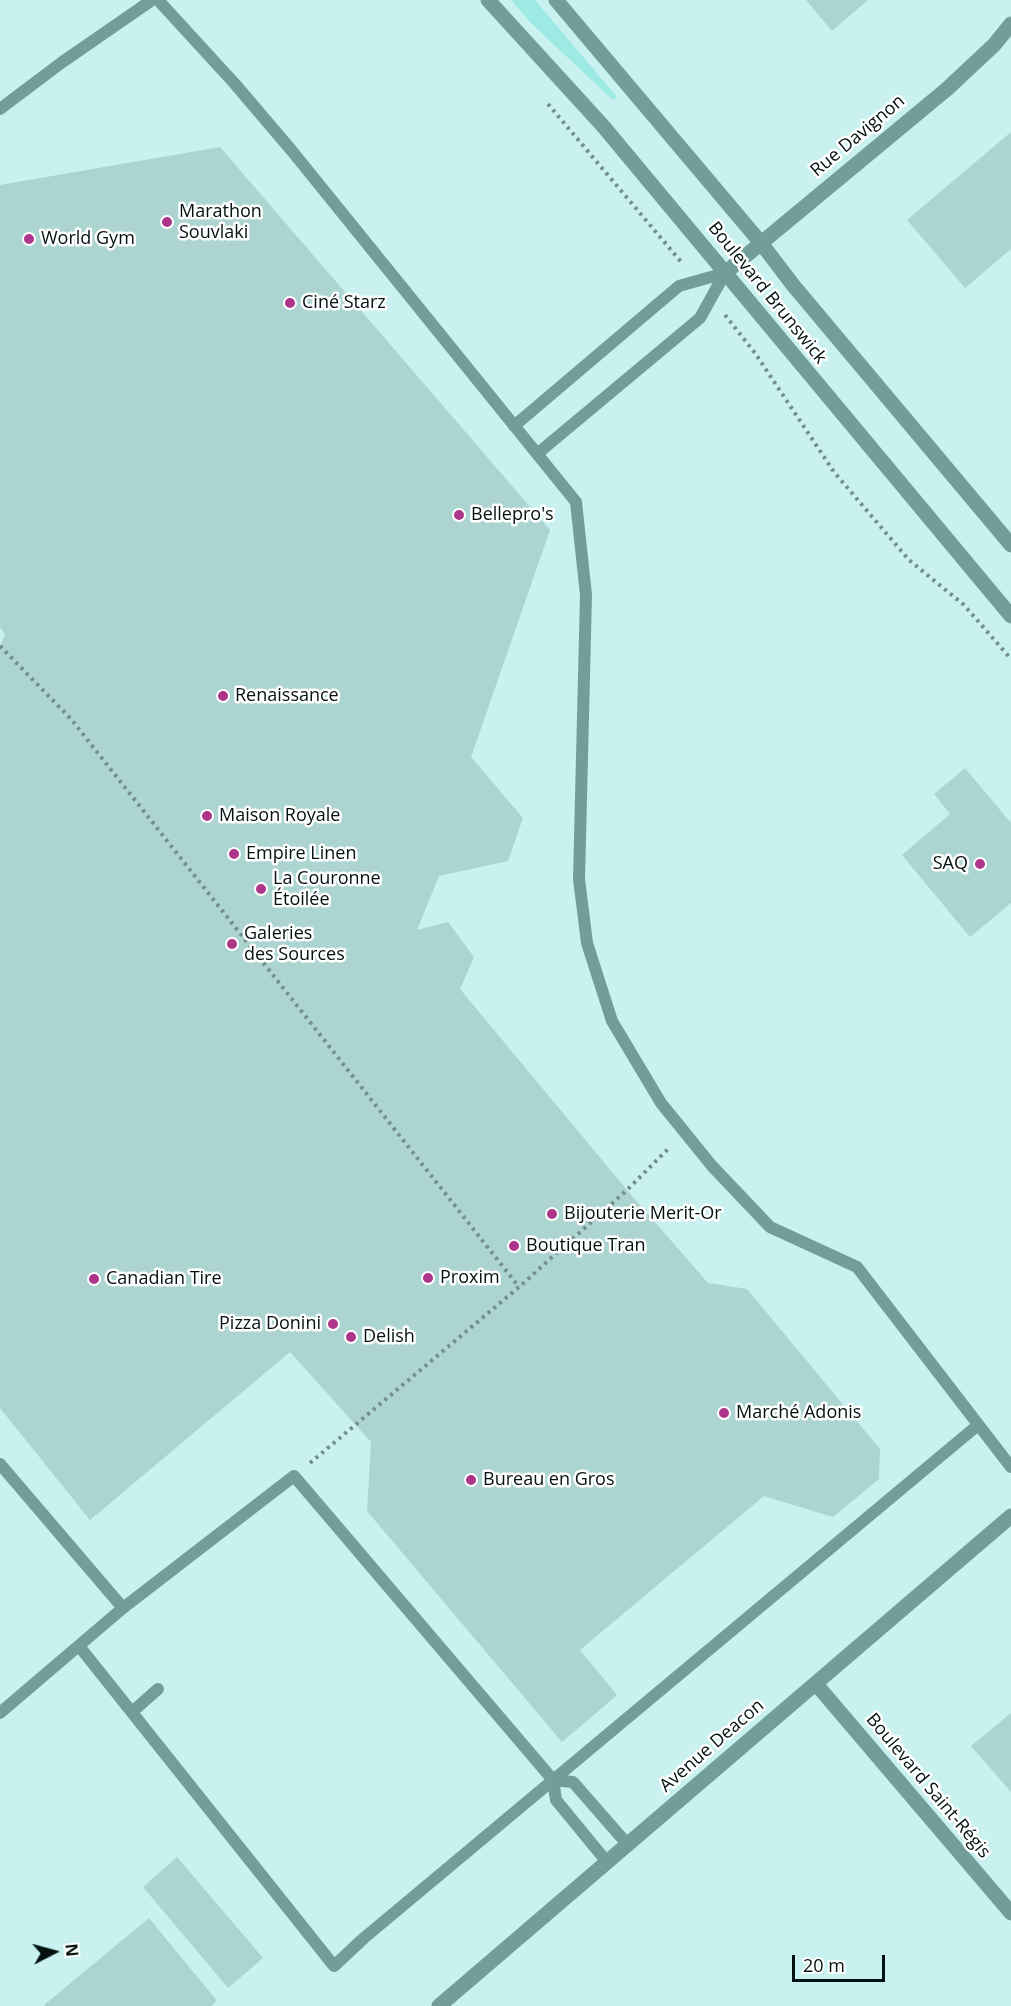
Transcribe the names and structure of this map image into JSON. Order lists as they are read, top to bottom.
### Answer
{
  "streets": {
    "street": [
      "Rue Davignon",
      "Boulevard Brunswick",
      "Avenue Deacon",
      "Boulevard Saint-Régis"
    ]
  },
  "crossings": [
    ["Rue Davignon", "Boulevard Brunswick"],
    ["Avenue Deacon", "Boulevard Saint-Régis"]
  ],
  "places": [
    "Marathon Souvlaki",
    "World Gym",
    "Ciné Starz",
    "Bellepro's",
    "Renaissance",
    "Maison Royale",
    "Empire Linen",
    "SAQ",
    "La Couronne Étoilée",
    "Galeries des Sources",
    "Bijouterie Merit-Or",
    "Boutique Tran",
    "Proxim",
    "Canadian Tire",
    "Pizza Donini",
    "Delish",
    "Marché Adonis",
    "Bureau en Gros"
  ],
  "scale_bar": "20 m",
  "north": "right"
}
